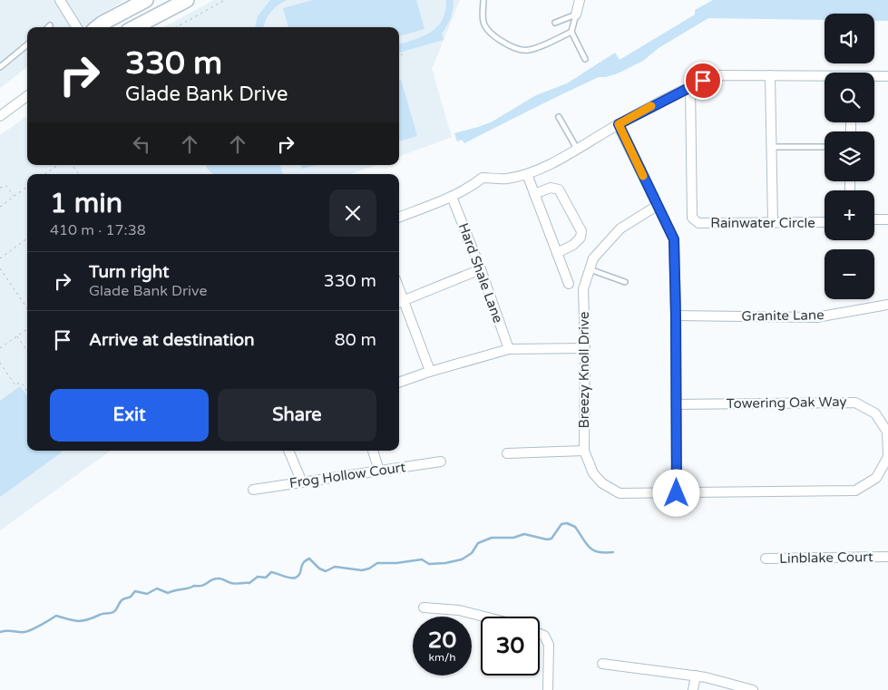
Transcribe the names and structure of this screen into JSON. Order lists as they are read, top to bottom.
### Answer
{
  "streets": {
    "street": [
      "Rainwater Circle",
      "Hard Shale Lane",
      "Granite Lane",
      "Breezy Knoll Drive",
      "Towering Oak Way",
      "Frog Hollow Court",
      "Linblake Court"
    ]
  },
  "crossings": [
    ["Breezy Knoll Drive", "Towering Oak Way"]
  ],
  "page": {
    "map_buttons": ["+", "−"],
    "turn": ["330 m", "Glade Bank Drive"],
    "heading": ["1 min", "410 m · 17:38"],
    "list": [
      {
        "name": "Turn right",
        "note": "Glade Bank Drive",
        "value": "330 m"
      },
      {
        "name": "Arrive at destination",
        "value": "80 m"
      }
    ],
    "buttons": ["Exit", "Share"],
    "speed": "20 km/h",
    "limit": "30"
  }
}
